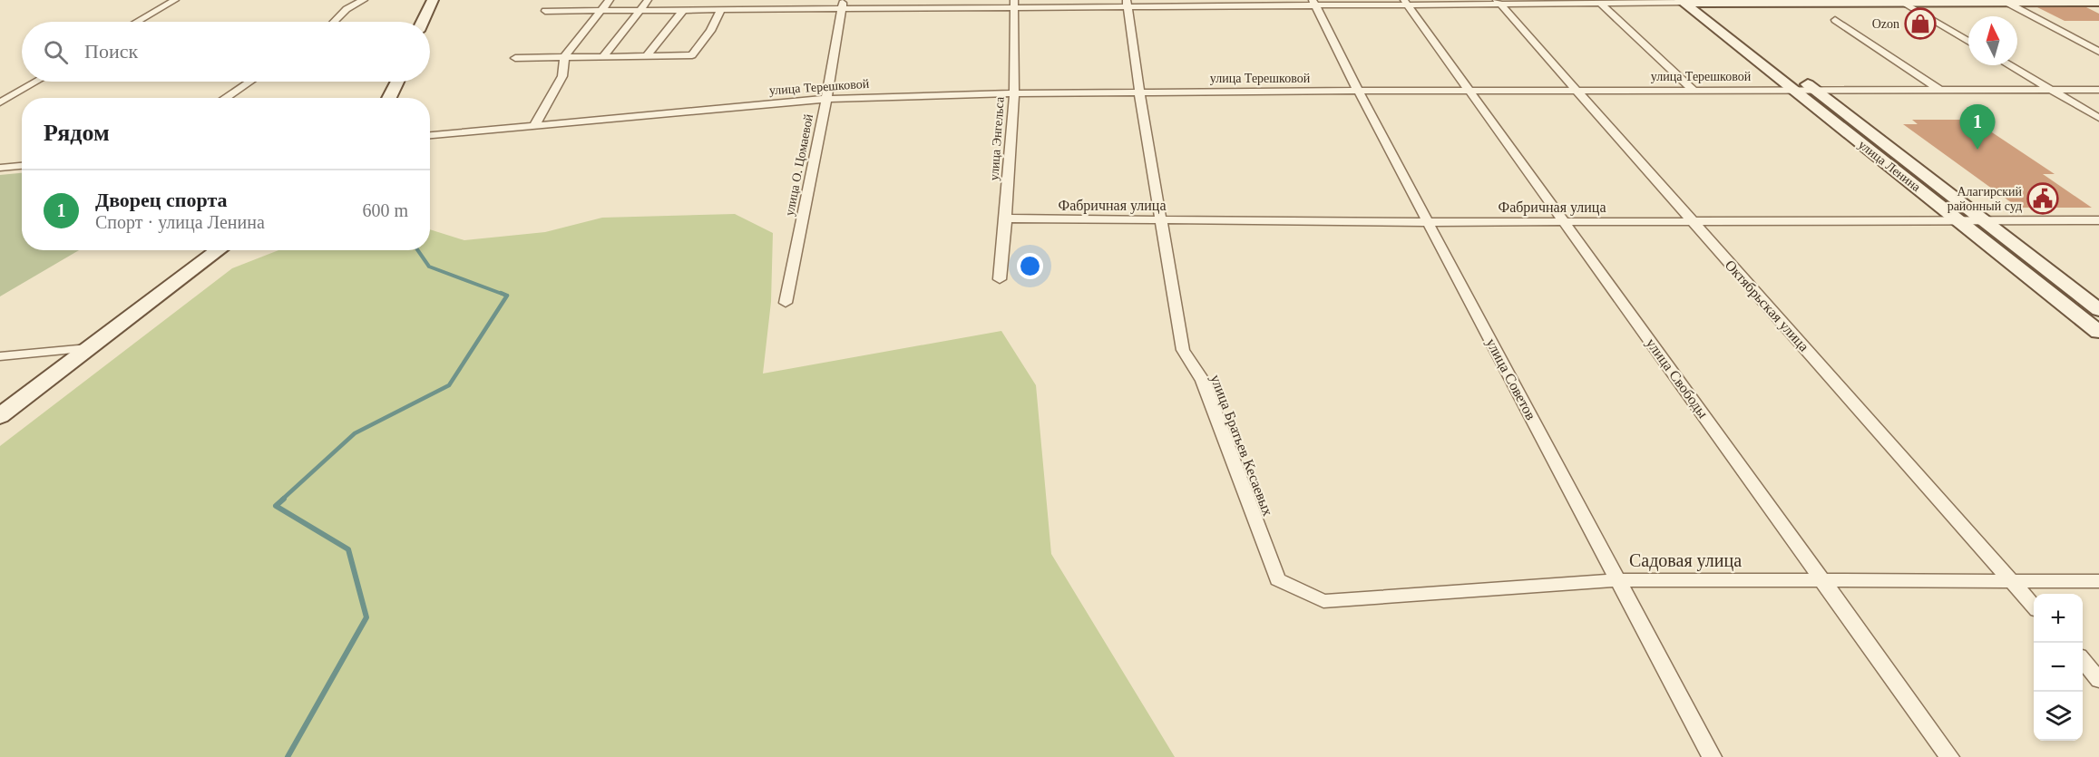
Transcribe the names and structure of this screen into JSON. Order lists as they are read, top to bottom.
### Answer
{
  "streets": {
    "street": [
      "улица Терешковой",
      "улица Энгельса",
      "улица О. Цомаевой",
      "улица Ленина",
      "Фабричная улица",
      "Октябрьская улица",
      "улица Свободы",
      "улица Советов",
      "улица Братьев Кесаевых",
      "Садовая улица"
    ]
  },
  "crossings": [
    ["улица Терешковой", "улица Энгельса"],
    ["улица Терешковой", "улица О. Цомаевой"],
    ["улица Терешковой", "улица Ленина"],
    ["улица Терешковой", "Октябрьская улица"],
    ["улица Терешковой", "улица Свободы"],
    ["улица Терешковой", "улица Советов"],
    ["улица Терешковой", "улица Братьев Кесаевых"],
    ["улица Энгельса", "Фабричная улица"],
    ["улица Ленина", "Фабричная улица"],
    ["Фабричная улица", "Октябрьская улица"],
    ["Фабричная улица", "улица Свободы"],
    ["Фабричная улица", "улица Советов"],
    ["Фабричная улица", "улица Братьев Кесаевых"],
    ["Октябрьская улица", "Садовая улица"],
    ["улица Свободы", "Садовая улица"],
    ["улица Советов", "Садовая улица"],
    ["улица Братьев Кесаевых", "Садовая улица"]
  ],
  "places": {
    "shop": ["Ozon"],
    "public building": ["Алагирский районный суд"]
  },
  "north": "top",
  "page": {
    "search": "Поиск",
    "heading": "Рядом",
    "pins": "1",
    "list": [
      {
        "mark": "1",
        "name": "Дворец спорта",
        "note": "Спорт · улица Ленина",
        "value": "600 m"
      }
    ],
    "map_buttons": ["+", "−"]
  }
}
